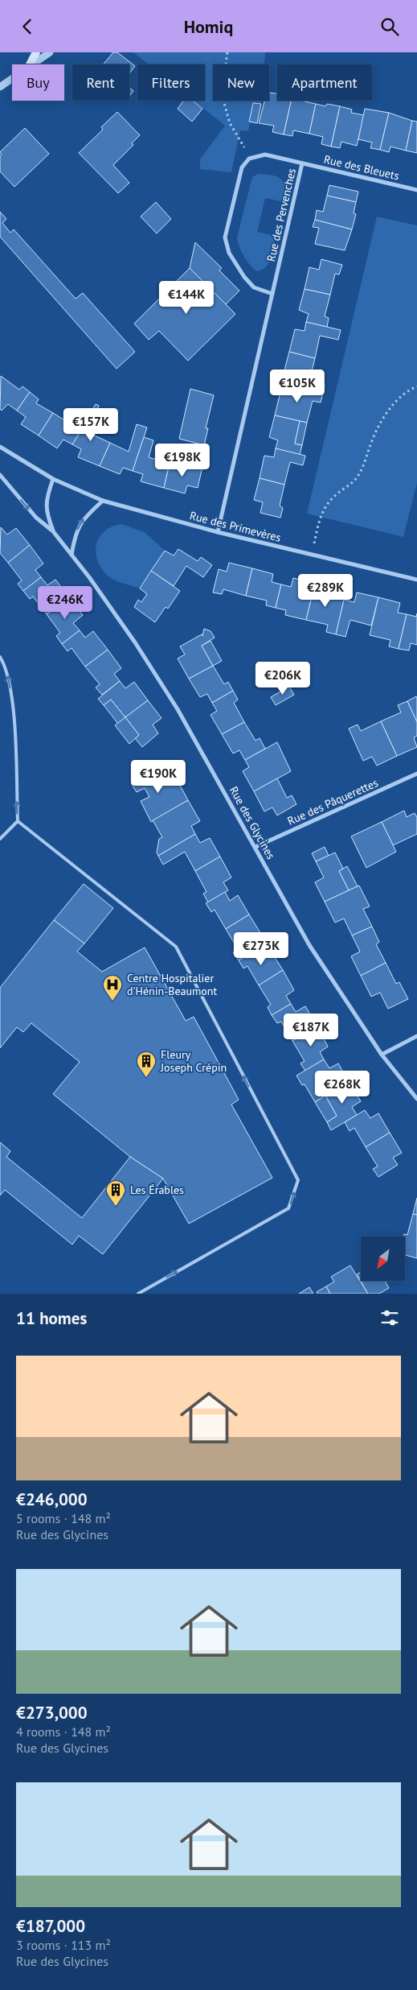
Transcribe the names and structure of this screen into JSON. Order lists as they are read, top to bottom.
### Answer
{
  "streets": {
    "street": [
      "Rue des Bleuets",
      "Rue des Pervenches",
      "Rue des Primevères",
      "Rue des Pâquerettes",
      "Rue des Glycines"
    ]
  },
  "crossings": [
    ["Rue des Bleuets", "Rue des Pervenches"],
    ["Rue des Pervenches", "Rue des Primevères"],
    ["Rue des Primevères", "Rue des Glycines"],
    ["Rue des Pâquerettes", "Rue des Glycines"]
  ],
  "places": {
    "hospital": ["Centre Hospitalier d'Hénin-Beaumont"],
    "building": ["Fleury Joseph Crépin", "Les Érables"]
  },
  "north": "bottom left",
  "page": {
    "header": "Homiq",
    "chip": [
      "Buy",
      "Rent",
      "Filters",
      "New",
      "Apartment"
    ],
    "price": [
      "€144K",
      "€105K",
      "€157K",
      "€198K",
      "€289K",
      "€246K",
      "€206K",
      "€190K",
      "€273K",
      "€187K",
      "€268K"
    ],
    "heading": "11 homes",
    "list": [
      {
        "name": "€246,000",
        "note": "5 rooms · 148 m² · Rue des Glycines"
      },
      {
        "name": "€273,000",
        "note": "4 rooms · 148 m² · Rue des Glycines"
      },
      {
        "name": "€187,000",
        "note": "3 rooms · 113 m² · Rue des Glycines"
      }
    ]
  }
}
